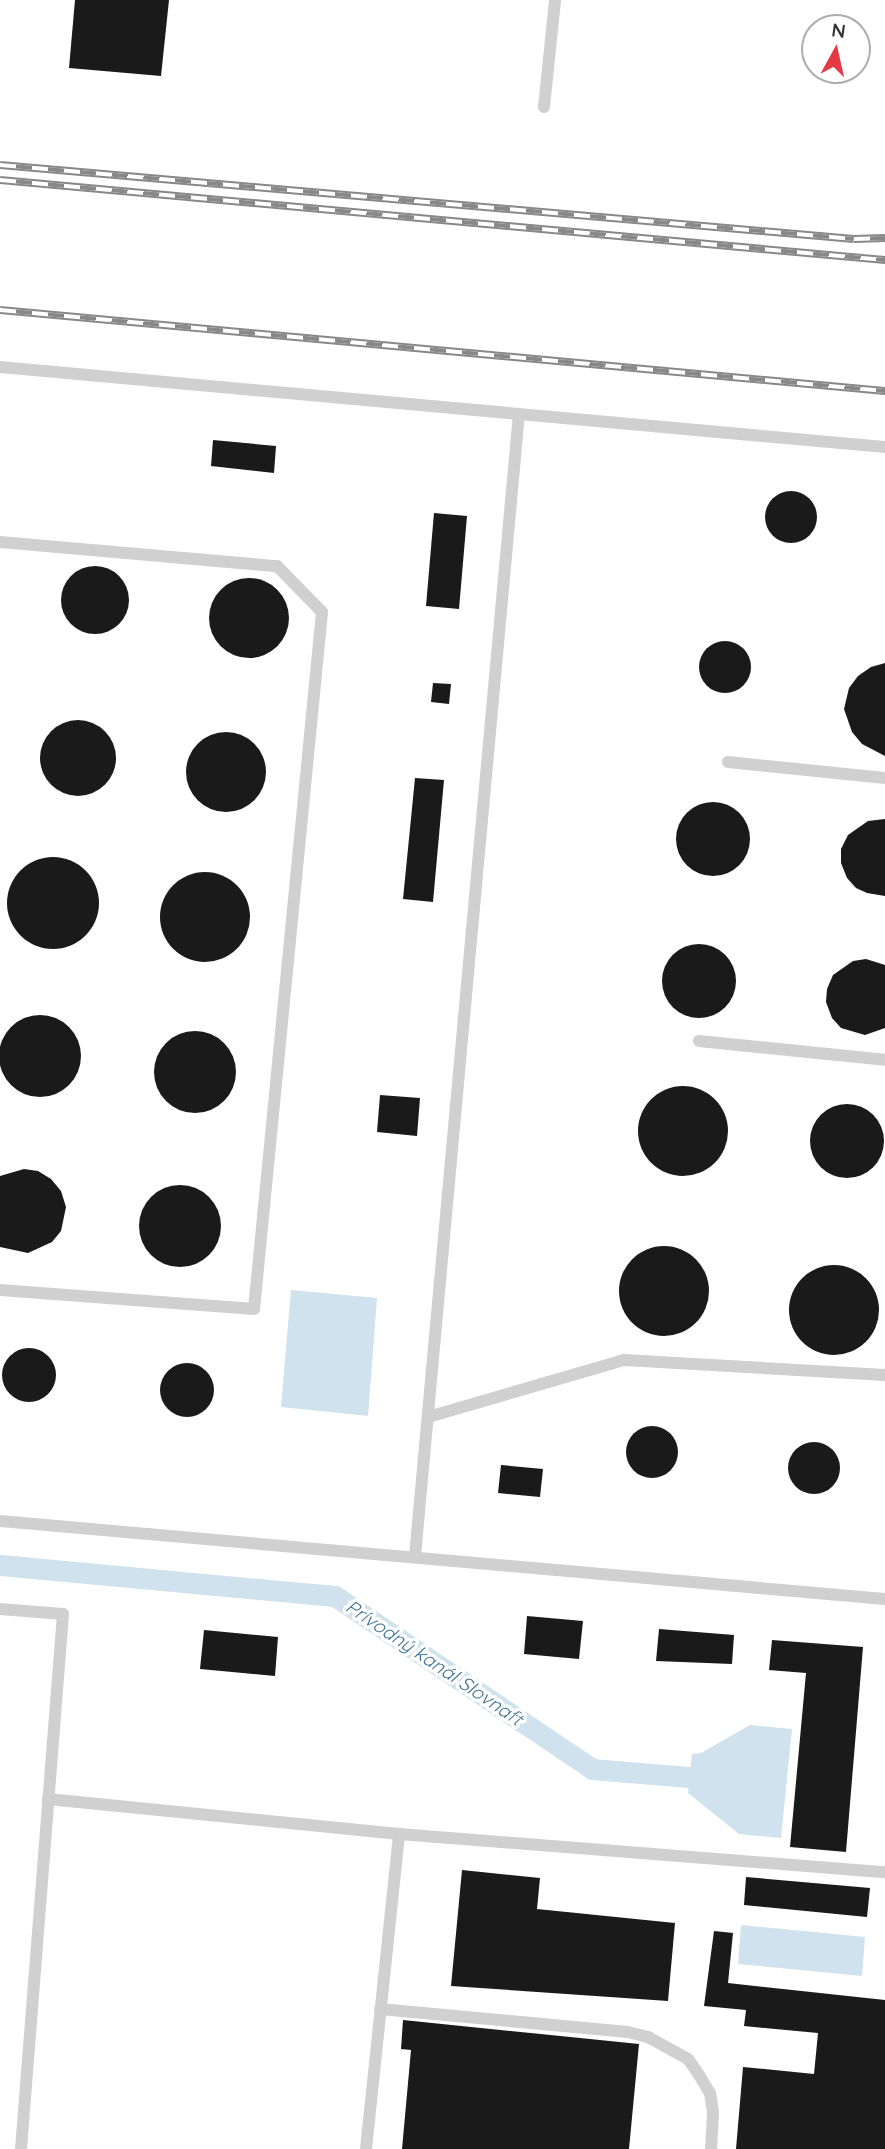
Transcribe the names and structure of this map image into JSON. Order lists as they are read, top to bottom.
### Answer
{
  "water": ["Prívodný kanál Slovnaft"],
  "north": "top"
}
